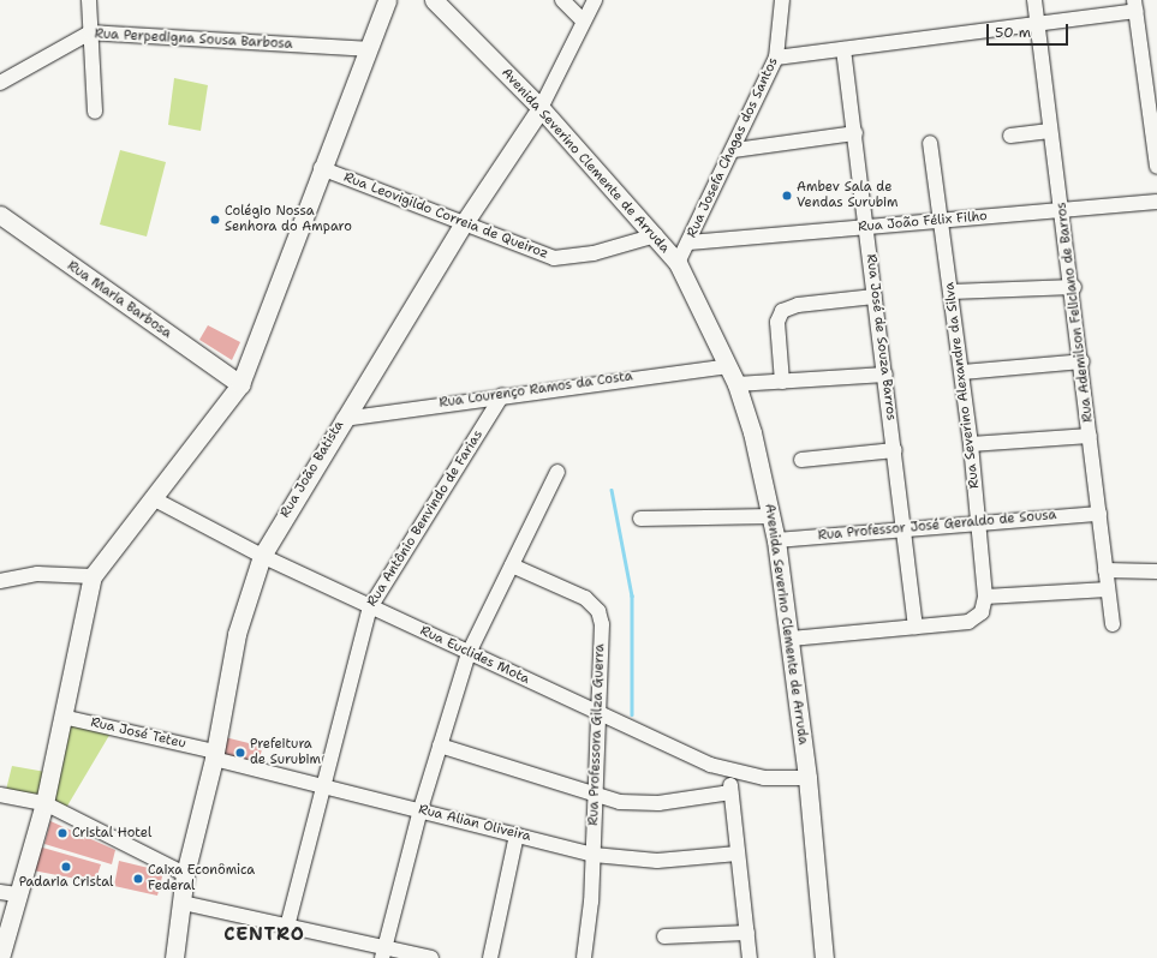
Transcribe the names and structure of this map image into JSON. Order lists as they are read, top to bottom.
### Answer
{
  "streets": {
    "main road": ["Avenida Severino Clemente de Arruda", "Rua Maria Barbosa", "Rua João Batista"],
    "street": [
      "Rua Perpedigna Sousa Barbosa",
      "Rua Josefa Chagas dos Santos",
      "Rua Leovigildo Correia de Queiroz",
      "Rua João Félix Filho",
      "Rua Ademilson Feliciano de Barros",
      "Rua José de Souza Barros",
      "Rua Severino Alexandre da Silva",
      "Rua Lourenço Ramos da Costa",
      "Rua Antônio Benvindo de Farias",
      "Rua Professor José Geraldo de Sousa",
      "Rua Euclides Mota",
      "Rua José Teteu",
      "Rua Professora Gilza Guerra",
      "Rua Alian Oliveira"
    ]
  },
  "crossings": [
    ["Rua Josefa Chagas dos Santos", "Avenida Severino Clemente de Arruda"],
    ["Rua Josefa Chagas dos Santos", "Rua João Félix Filho"],
    ["Avenida Severino Clemente de Arruda", "Rua Leovigildo Correia de Queiroz"],
    ["Avenida Severino Clemente de Arruda", "Rua Lourenço Ramos da Costa"],
    ["Avenida Severino Clemente de Arruda", "Rua João Batista"],
    ["Avenida Severino Clemente de Arruda", "Rua Professor José Geraldo de Sousa"],
    ["Avenida Severino Clemente de Arruda", "Rua Euclides Mota"],
    ["Rua Leovigildo Correia de Queiroz", "Rua João Batista"],
    ["Rua João Félix Filho", "Rua Ademilson Feliciano de Barros"],
    ["Rua João Félix Filho", "Rua José de Souza Barros"],
    ["Rua João Félix Filho", "Rua Severino Alexandre da Silva"],
    ["Rua Ademilson Feliciano de Barros", "Rua Professor José Geraldo de Sousa"],
    ["Rua José de Souza Barros", "Rua Severino Alexandre da Silva"],
    ["Rua José de Souza Barros", "Rua Professor José Geraldo de Sousa"],
    ["Rua Severino Alexandre da Silva", "Rua Professor José Geraldo de Sousa"],
    ["Rua Lourenço Ramos da Costa", "Rua João Batista"],
    ["Rua Lourenço Ramos da Costa", "Rua Antônio Benvindo de Farias"],
    ["Rua João Batista", "Rua Euclides Mota"],
    ["Rua João Batista", "Rua José Teteu"],
    ["Rua João Batista", "Rua Alian Oliveira"],
    ["Rua Antônio Benvindo de Farias", "Rua Euclides Mota"],
    ["Rua Antônio Benvindo de Farias", "Rua Alian Oliveira"],
    ["Rua Euclides Mota", "Rua Professora Gilza Guerra"],
    ["Rua José Teteu", "Rua Alian Oliveira"],
    ["Rua Professora Gilza Guerra", "Rua Alian Oliveira"]
  ],
  "districts": ["CENTRO"],
  "places": [
    "Ambev Sala de Vendas Surubim",
    "Colégio Nossa Senhora do Amparo",
    "Prefeitura de Surubim",
    "Cristal Hotel",
    "Padaria Cristal",
    "Caixa Econômica Federal"
  ],
  "scale_bar": "50 m"
}
